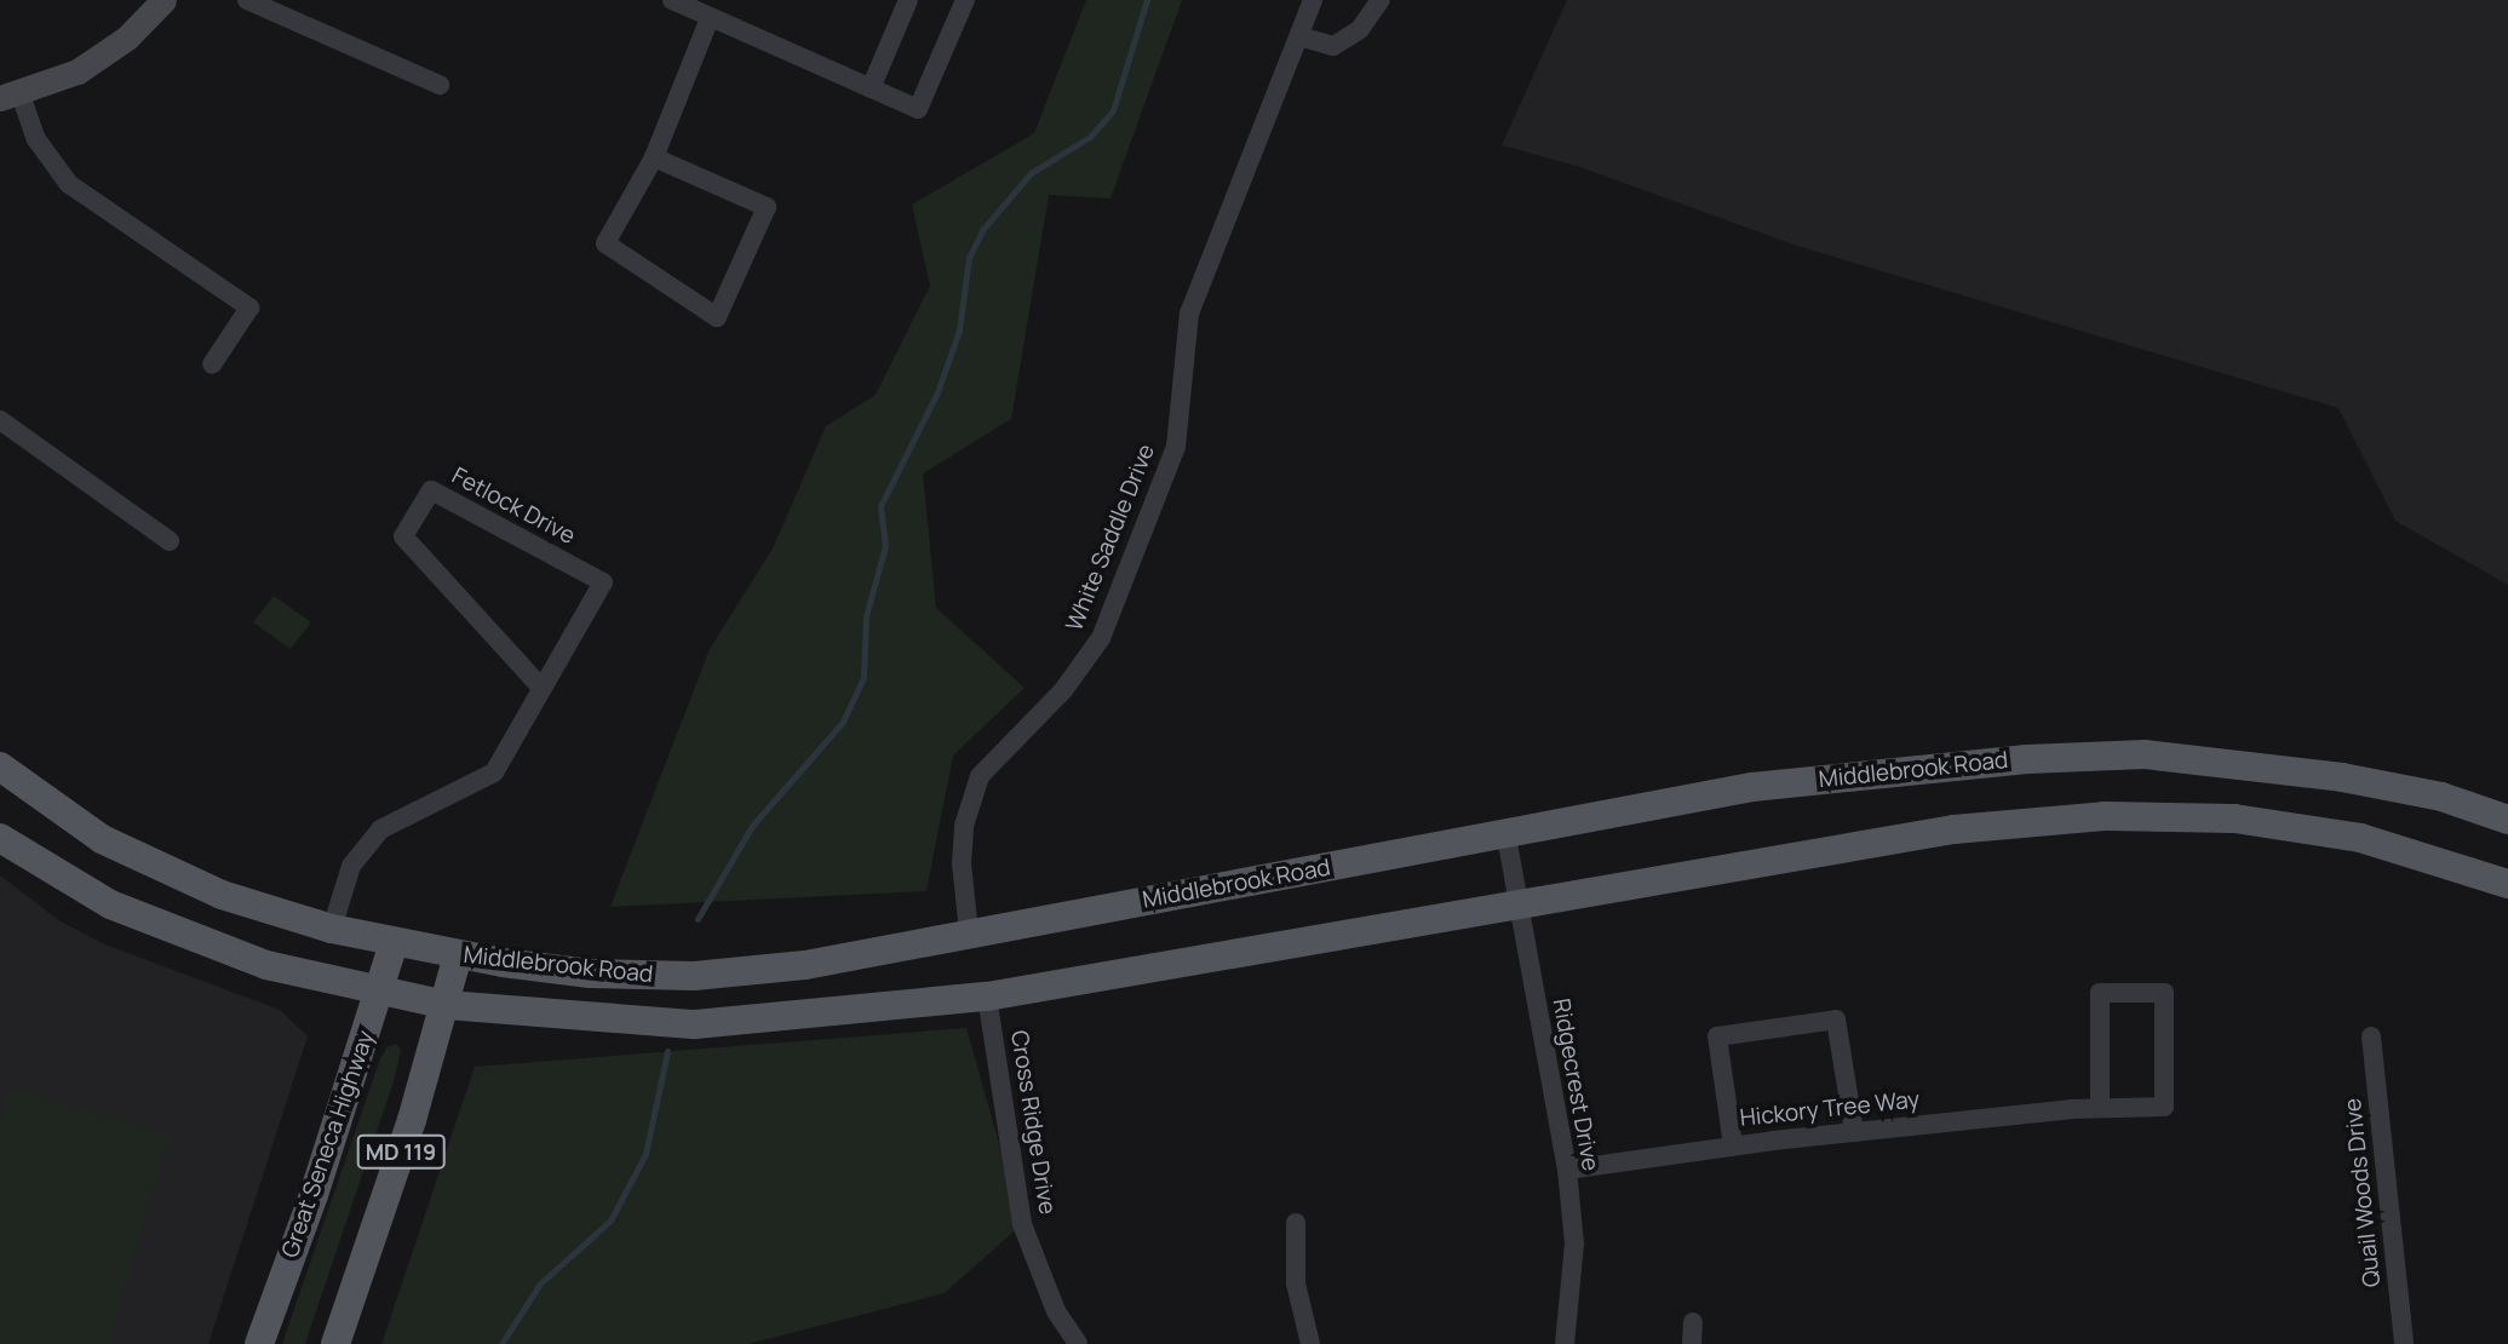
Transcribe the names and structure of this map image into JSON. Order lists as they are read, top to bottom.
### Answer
{
  "streets": {
    "main road": ["Middlebrook Road", "Great Seneca Highway", "MD 119"],
    "street": [
      "Fetlock Drive",
      "White Saddle Drive",
      "Ridgecrest Drive",
      "Hickory Tree Way",
      "Cross Ridge Drive",
      "Quail Woods Drive"
    ]
  },
  "crossings": [
    ["Fetlock Drive", "Middlebrook Road"],
    ["White Saddle Drive", "Middlebrook Road"],
    ["Middlebrook Road", "Ridgecrest Drive"],
    ["Middlebrook Road", "Cross Ridge Drive"],
    ["Middlebrook Road", "Great Seneca Highway"],
    ["Middlebrook Road", "MD 119"],
    ["Ridgecrest Drive", "Hickory Tree Way"]
  ]
}
